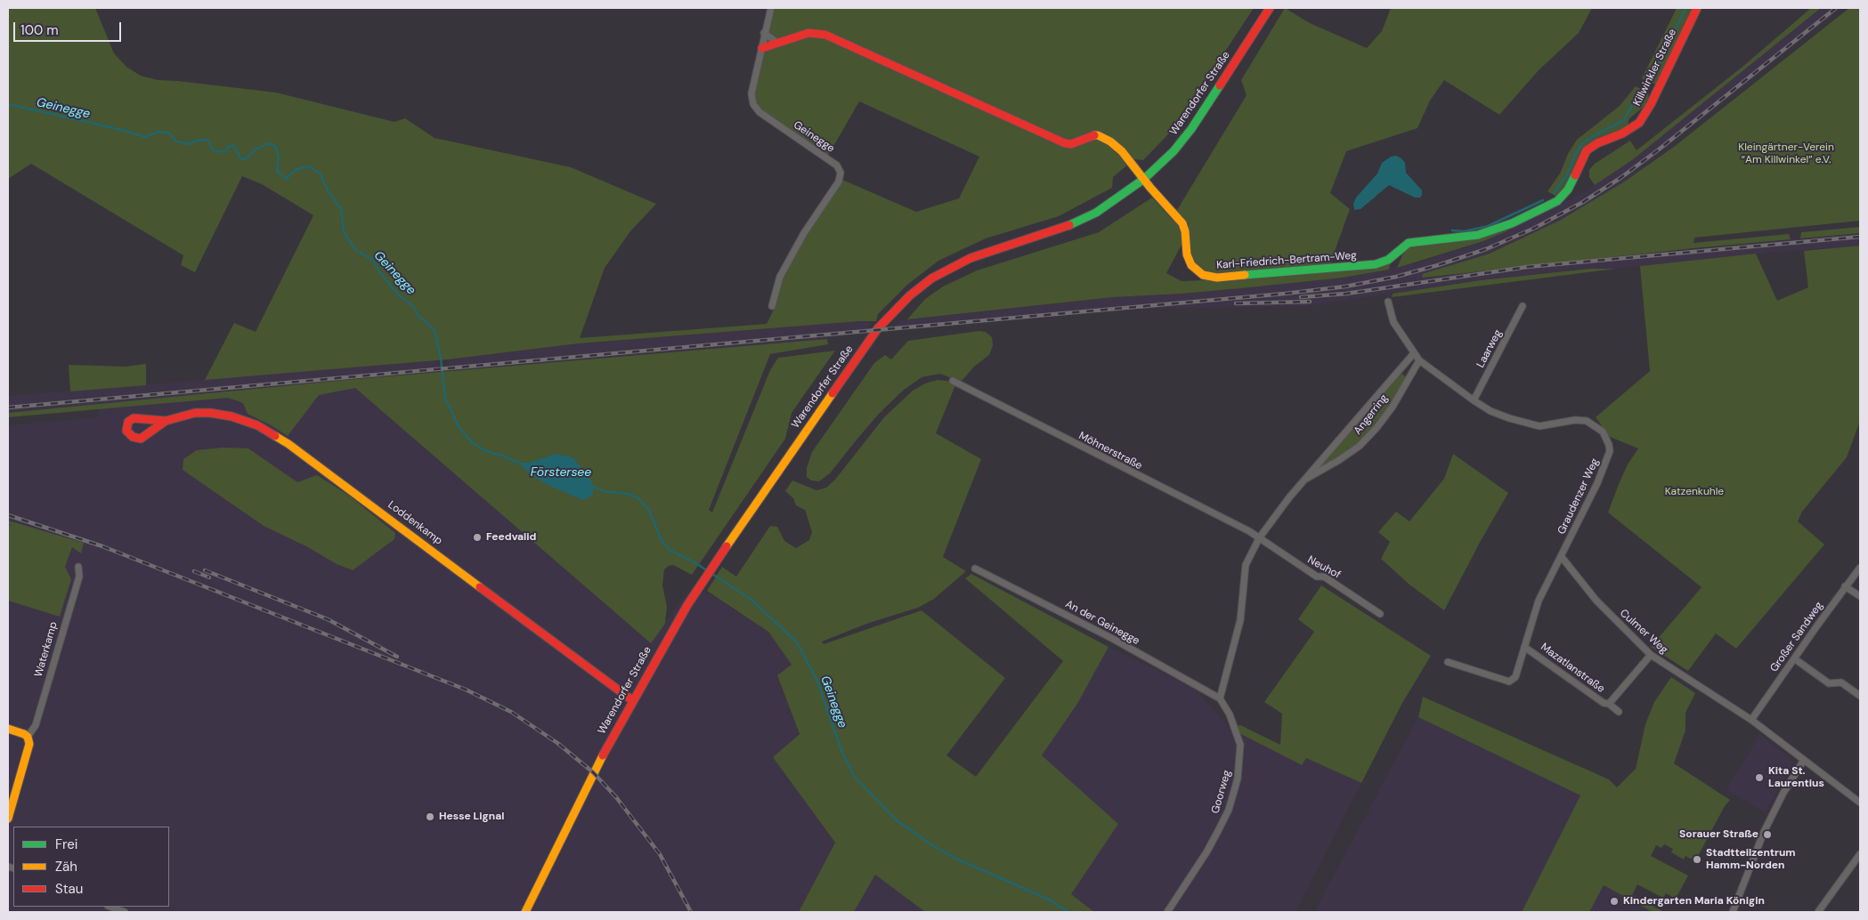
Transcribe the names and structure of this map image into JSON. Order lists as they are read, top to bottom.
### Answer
{
  "streets": {
    "street": [
      "Killwinkler Straße",
      "Warendorfer Straße",
      "Geinegge",
      "Karl-Friedrich-Bertram-Weg",
      "Laarweg",
      "Angerring",
      "Möhnerstraße",
      "Graudenzer Weg",
      "Loddenkamp",
      "Neuhof",
      "An der Geinegge",
      "Culmer Weg",
      "Großer Sandweg",
      "Waterkamp",
      "Mazatlanstraße",
      "Goorweg"
    ]
  },
  "crossings": [
    ["Killwinkler Straße", "Karl-Friedrich-Bertram-Weg"],
    ["Warendorfer Straße", "Karl-Friedrich-Bertram-Weg"],
    ["Warendorfer Straße", "Loddenkamp"],
    ["Geinegge", "Karl-Friedrich-Bertram-Weg"],
    ["Laarweg", "Graudenzer Weg"],
    ["Angerring", "Möhnerstraße"],
    ["Angerring", "Graudenzer Weg"],
    ["Angerring", "Neuhof"],
    ["Möhnerstraße", "Neuhof"],
    ["Graudenzer Weg", "Culmer Weg"],
    ["Graudenzer Weg", "Mazatlanstraße"],
    ["An der Geinegge", "Goorweg"],
    ["Culmer Weg", "Großer Sandweg"],
    ["Culmer Weg", "Mazatlanstraße"]
  ],
  "water": ["Geinegge", "Förstersee"],
  "parks": ["Kleingärtner-Verein “Am Killwinkel” e.V.", "Katzenkuhle"],
  "places": [
    "Feedvalid",
    "Kita St. Laurentius",
    "Hesse Lignal",
    "Sorauer Straße",
    "Stadtteilzentrum Hamm-Norden",
    "Kindergarten Maria Königin"
  ],
  "legend": ["Frei", "Zäh", "Stau"],
  "scale_bar": "100 m"
}
